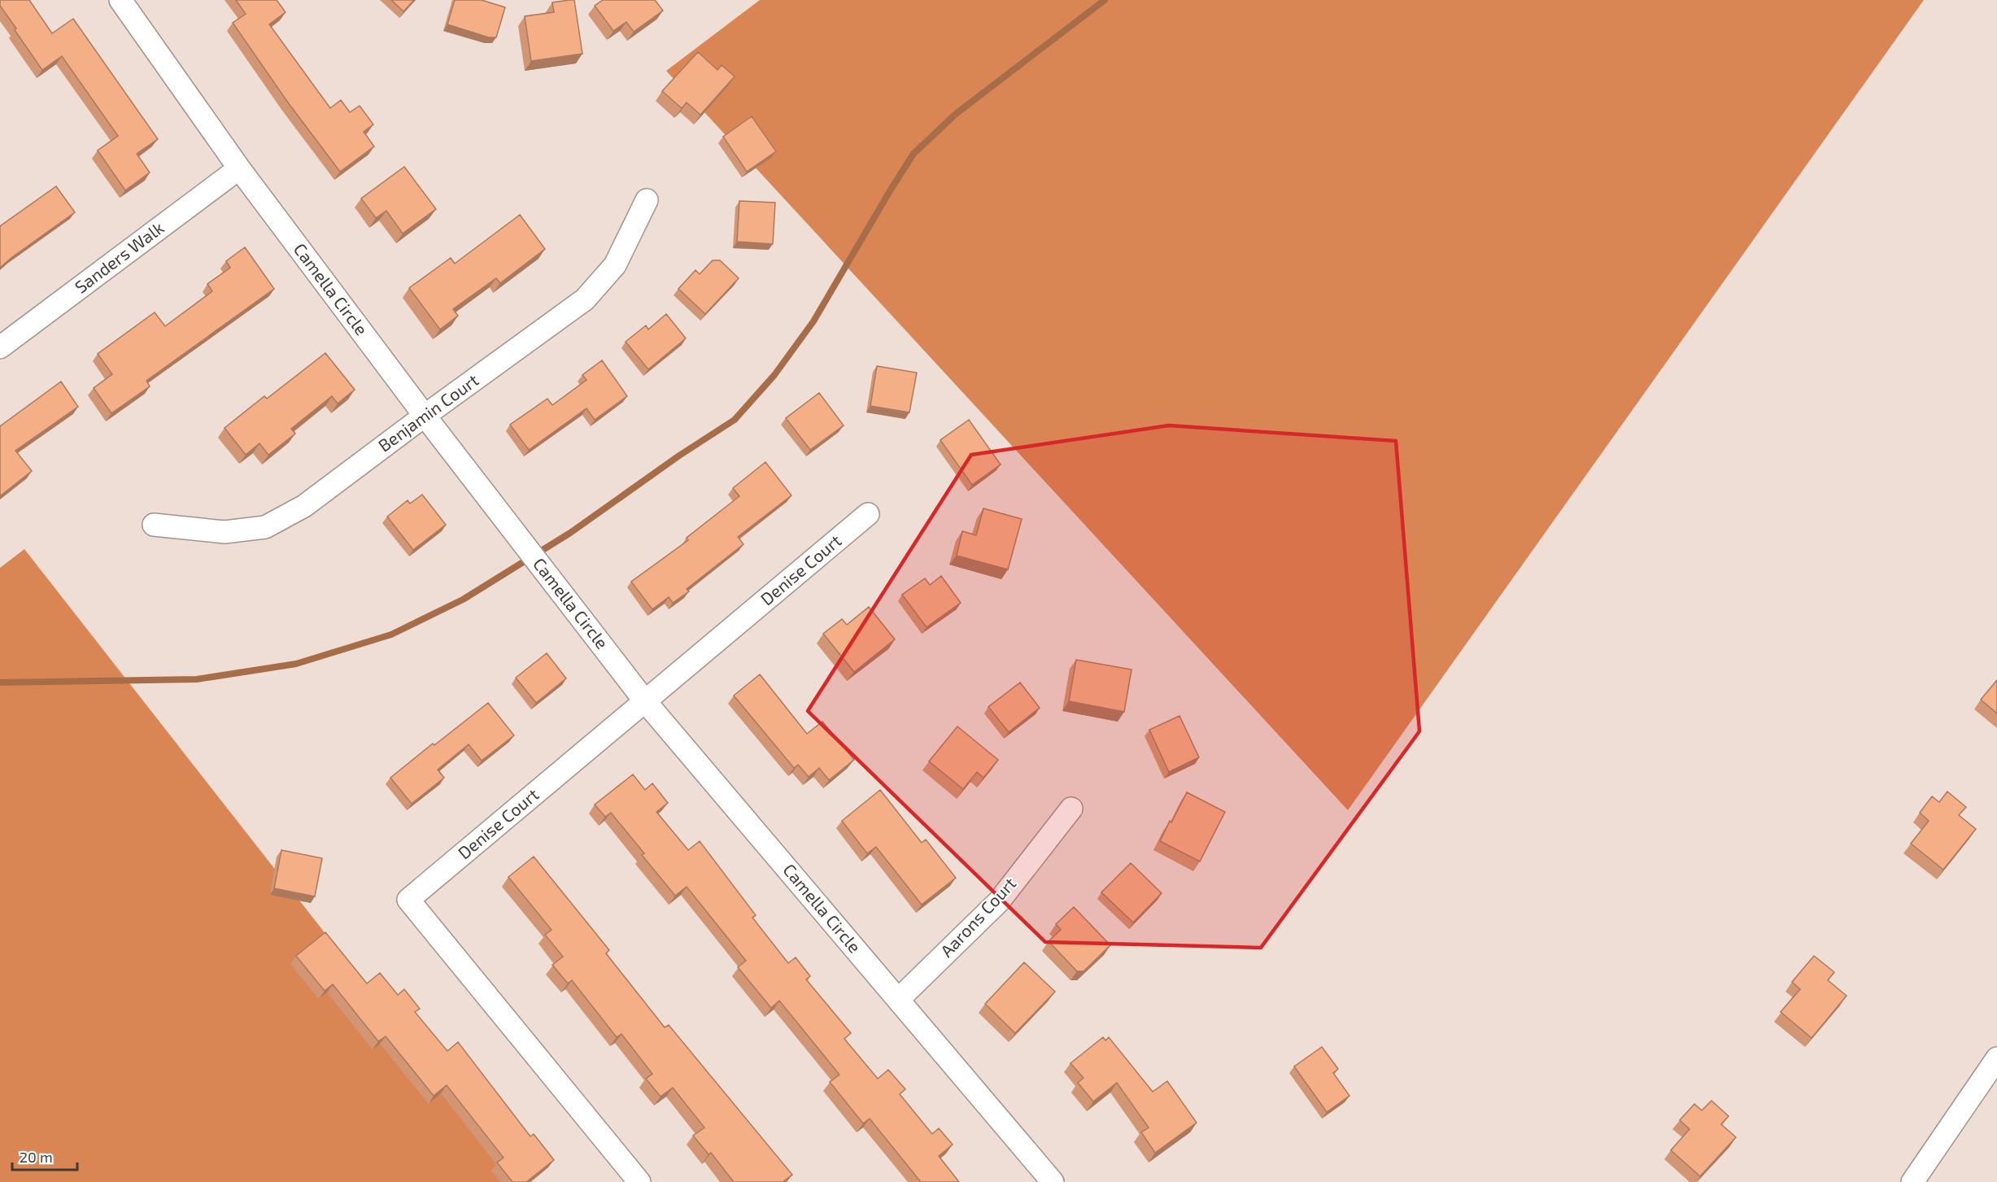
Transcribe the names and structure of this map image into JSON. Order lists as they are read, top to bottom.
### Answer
{
  "streets": {
    "street": [
      "Sanders Walk",
      "Camella Circle",
      "Benjamin Court",
      "Denise Court",
      "Aarons Court"
    ]
  },
  "crossings": [
    ["Sanders Walk", "Camella Circle"],
    ["Camella Circle", "Benjamin Court"],
    ["Camella Circle", "Denise Court"],
    ["Camella Circle", "Aarons Court"]
  ],
  "scale_bar": "20 m"
}
